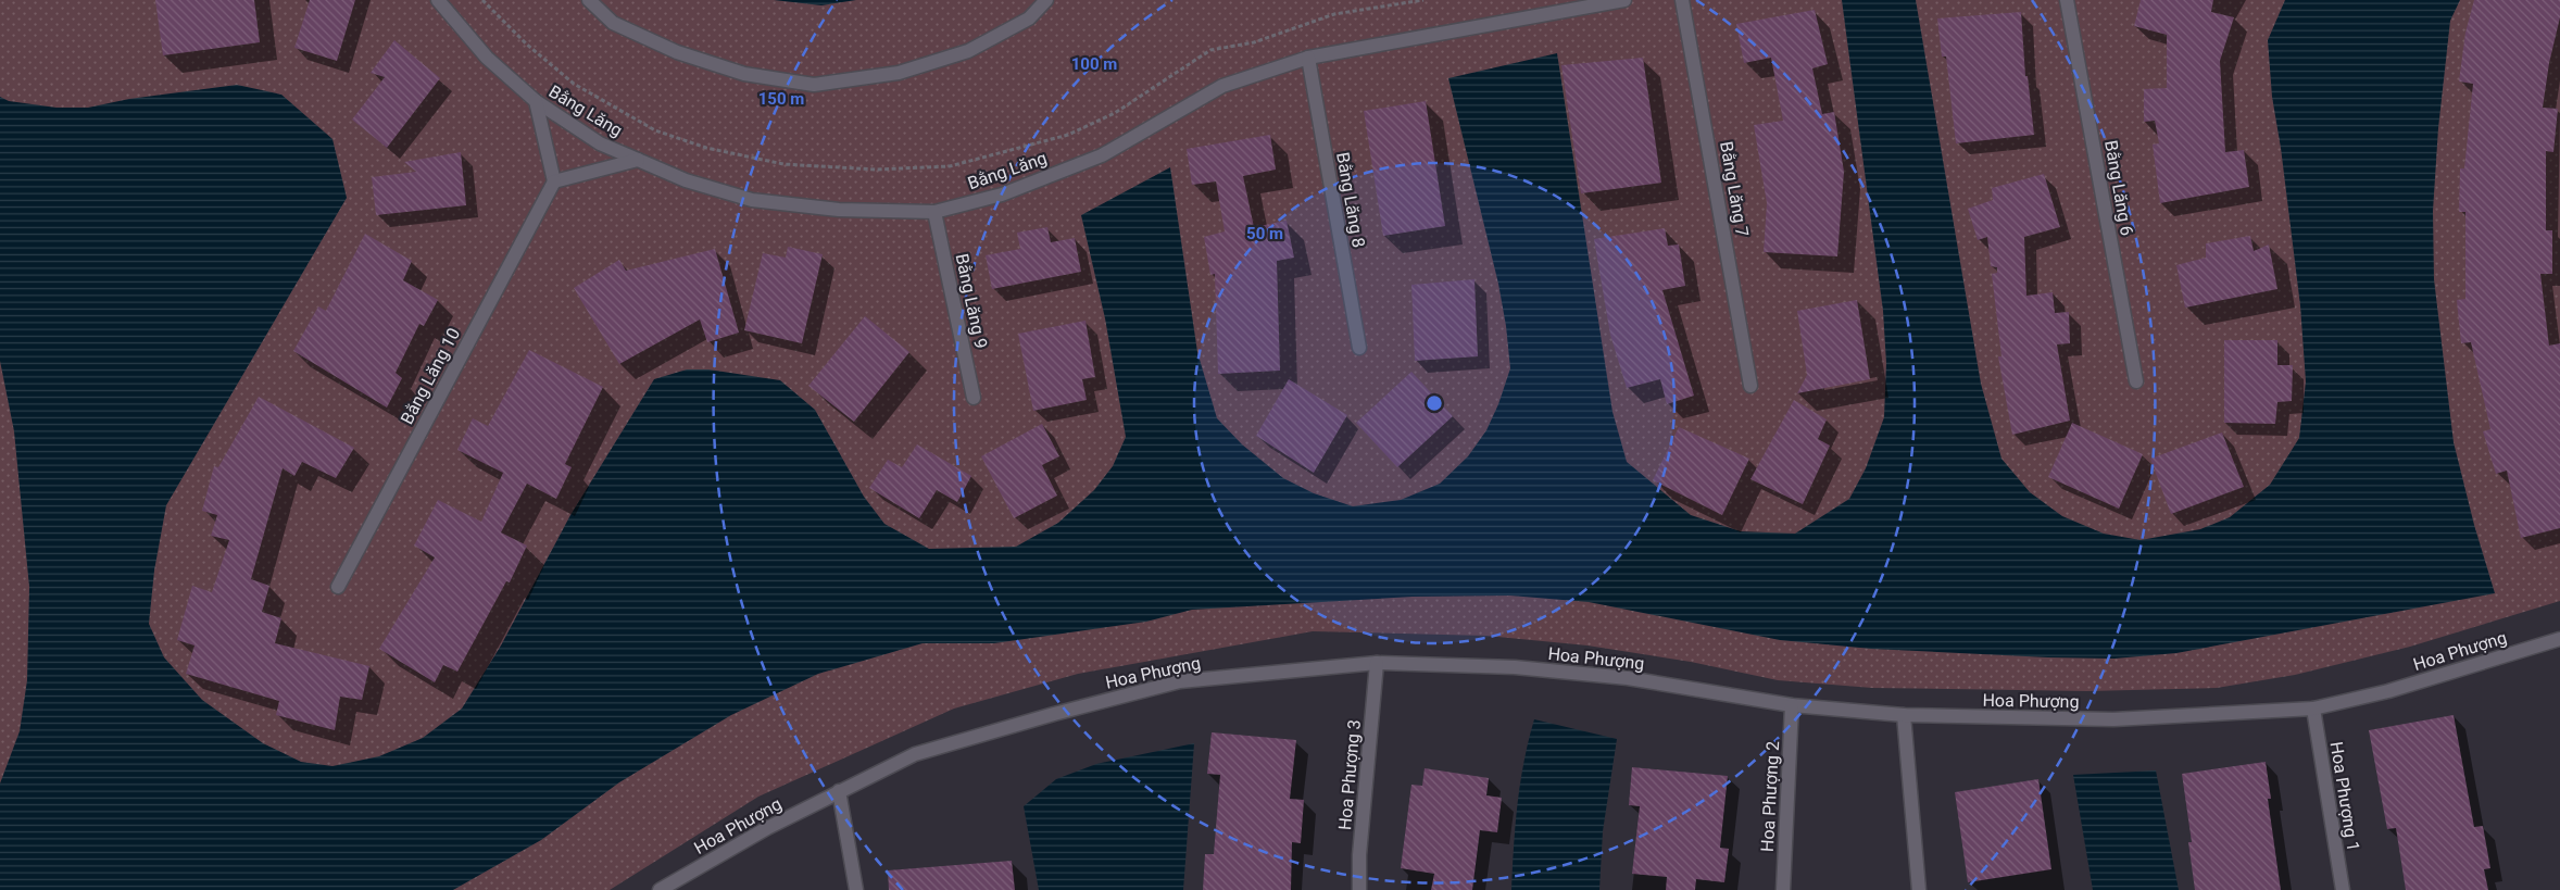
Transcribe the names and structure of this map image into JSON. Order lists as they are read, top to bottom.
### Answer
{
  "streets": {
    "street": [
      "Bằng Lăng",
      "Bằng Lăng 6",
      "Bằng Lăng 7",
      "Bằng Lăng 8",
      "Bằng Lăng 9",
      "Bằng Lăng 10",
      "Hoa Phượng",
      "Hoa Phượng 3",
      "Hoa Phượng 2",
      "Hoa Phượng 1"
    ]
  },
  "crossings": [
    ["Bằng Lăng", "Bằng Lăng 8"],
    ["Bằng Lăng", "Bằng Lăng 9"],
    ["Hoa Phượng", "Hoa Phượng 3"],
    ["Hoa Phượng", "Hoa Phượng 2"],
    ["Hoa Phượng", "Hoa Phượng 1"]
  ],
  "rings": ["100 m", "150 m", "50 m"]
}
